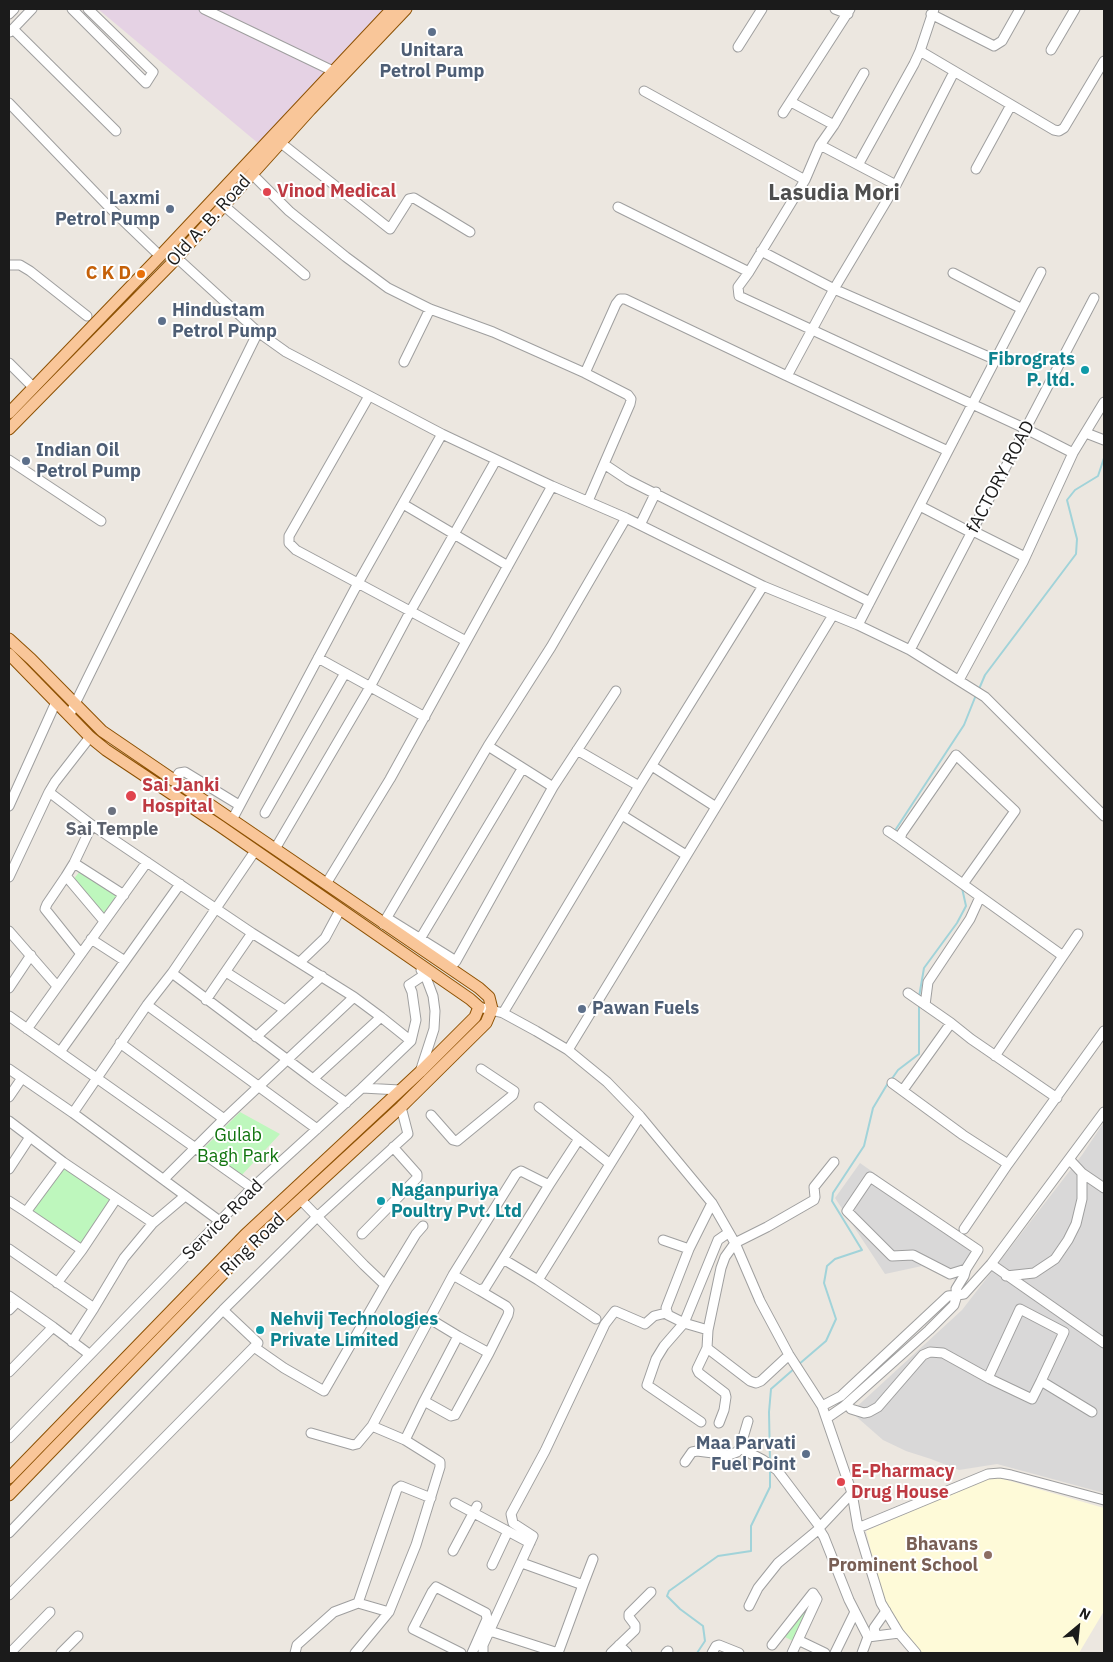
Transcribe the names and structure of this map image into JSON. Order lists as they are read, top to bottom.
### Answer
{
  "streets": {
    "main road": ["Old A. B. Road", "Ring Road"],
    "street": ["fACTORY ROAD", "Service Road"]
  },
  "districts": ["Lasudia Mori"],
  "parks": ["Gulab Bagh Park"],
  "places": [
    "Unitara Petrol Pump",
    "Vinod Medical",
    "Laxmi Petrol Pump",
    "C K D",
    "Hindustam Petrol Pump",
    "Fibrograts P. ltd.",
    "Indian Oil Petrol Pump",
    "Sai Janki Hospital",
    "Sai Temple",
    "Pawan Fuels",
    "Naganpuriya Poultry Pvt. Ltd",
    "Nehvij Technologies Private Limited",
    "Maa Parvati Fuel Point",
    "E-Pharmacy Drug House",
    "Bhavans Prominent School"
  ],
  "north": "top right"
}
